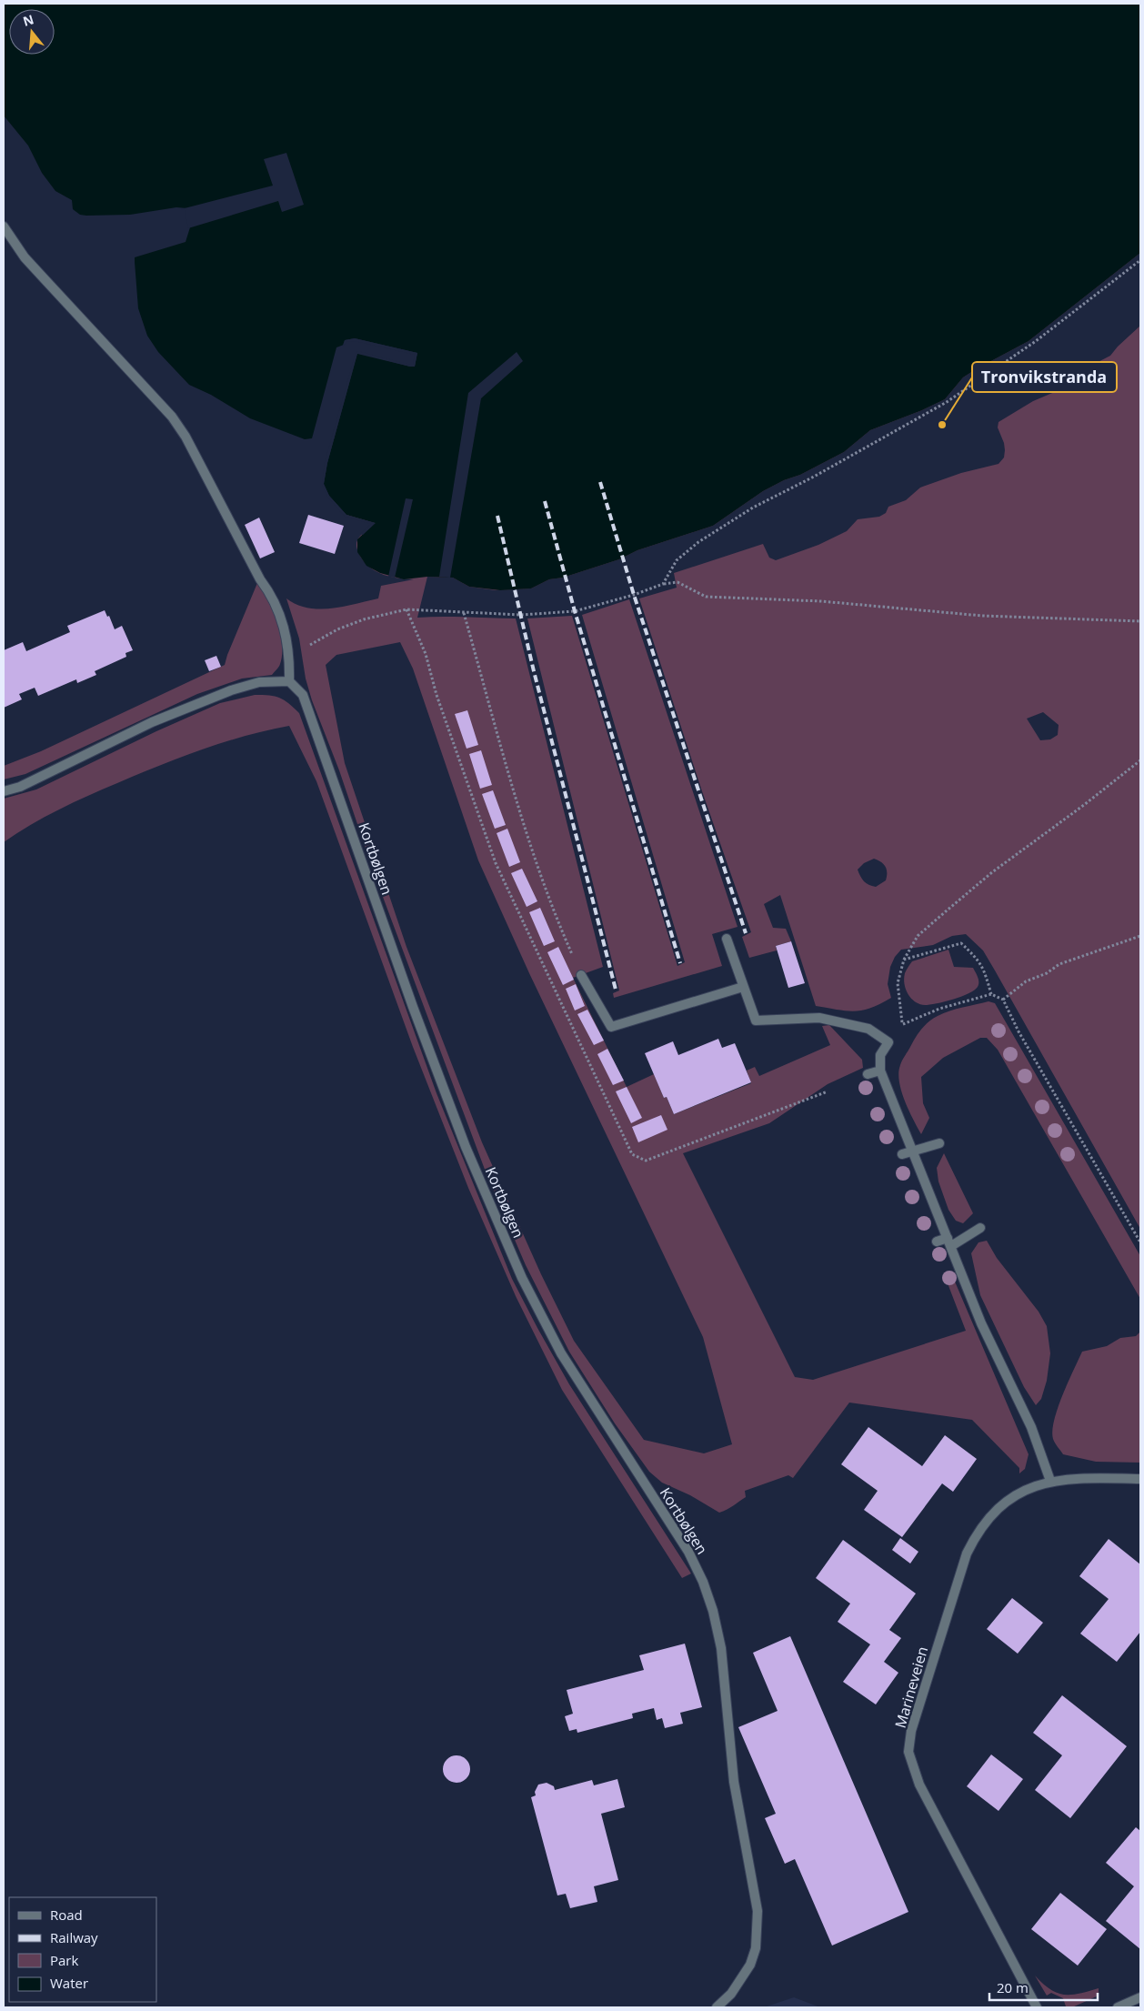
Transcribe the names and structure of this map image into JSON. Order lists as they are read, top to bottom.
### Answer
{
  "streets": {
    "street": ["Kortbølgen", "Marineveien"]
  },
  "places": ["Tronvikstranda"],
  "legend": [
    "Road",
    "Railway",
    "Park",
    "Water"
  ],
  "scale_bar": "20 m",
  "north": "top"
}
